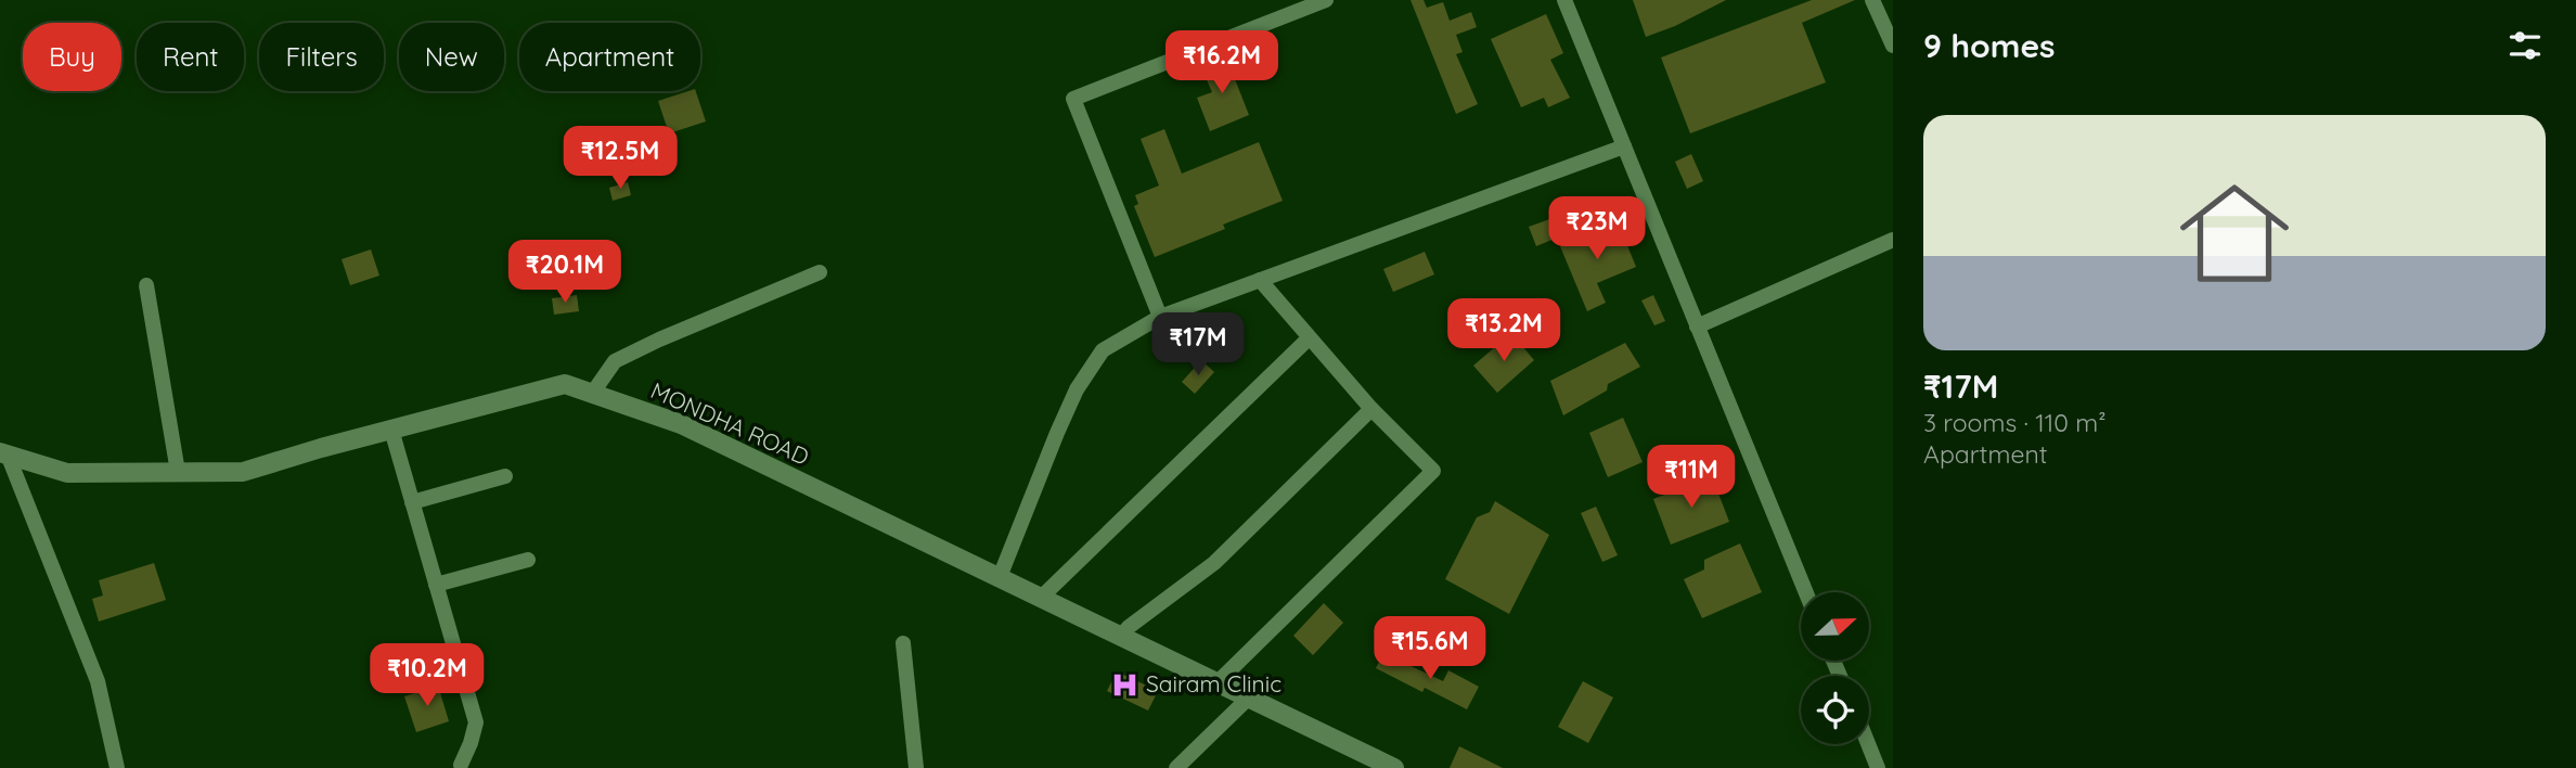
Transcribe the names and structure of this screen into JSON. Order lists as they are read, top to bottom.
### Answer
{
  "streets": {
    "street": ["MONDHA ROAD"]
  },
  "places": {
    "hospital": ["Sairam Clinic"]
  },
  "north": "right",
  "page": {
    "heading": "9 homes",
    "chip": [
      "Buy",
      "Rent",
      "Filters",
      "New",
      "Apartment"
    ],
    "price": [
      "₹16.2M",
      "₹12.5M",
      "₹23M",
      "₹20.1M",
      "₹13.2M",
      "₹17M",
      "₹11M",
      "₹15.6M",
      "₹10.2M"
    ],
    "list": [
      {
        "name": "₹17M",
        "note": "3 rooms · 110 m² · Apartment"
      }
    ]
  }
}
